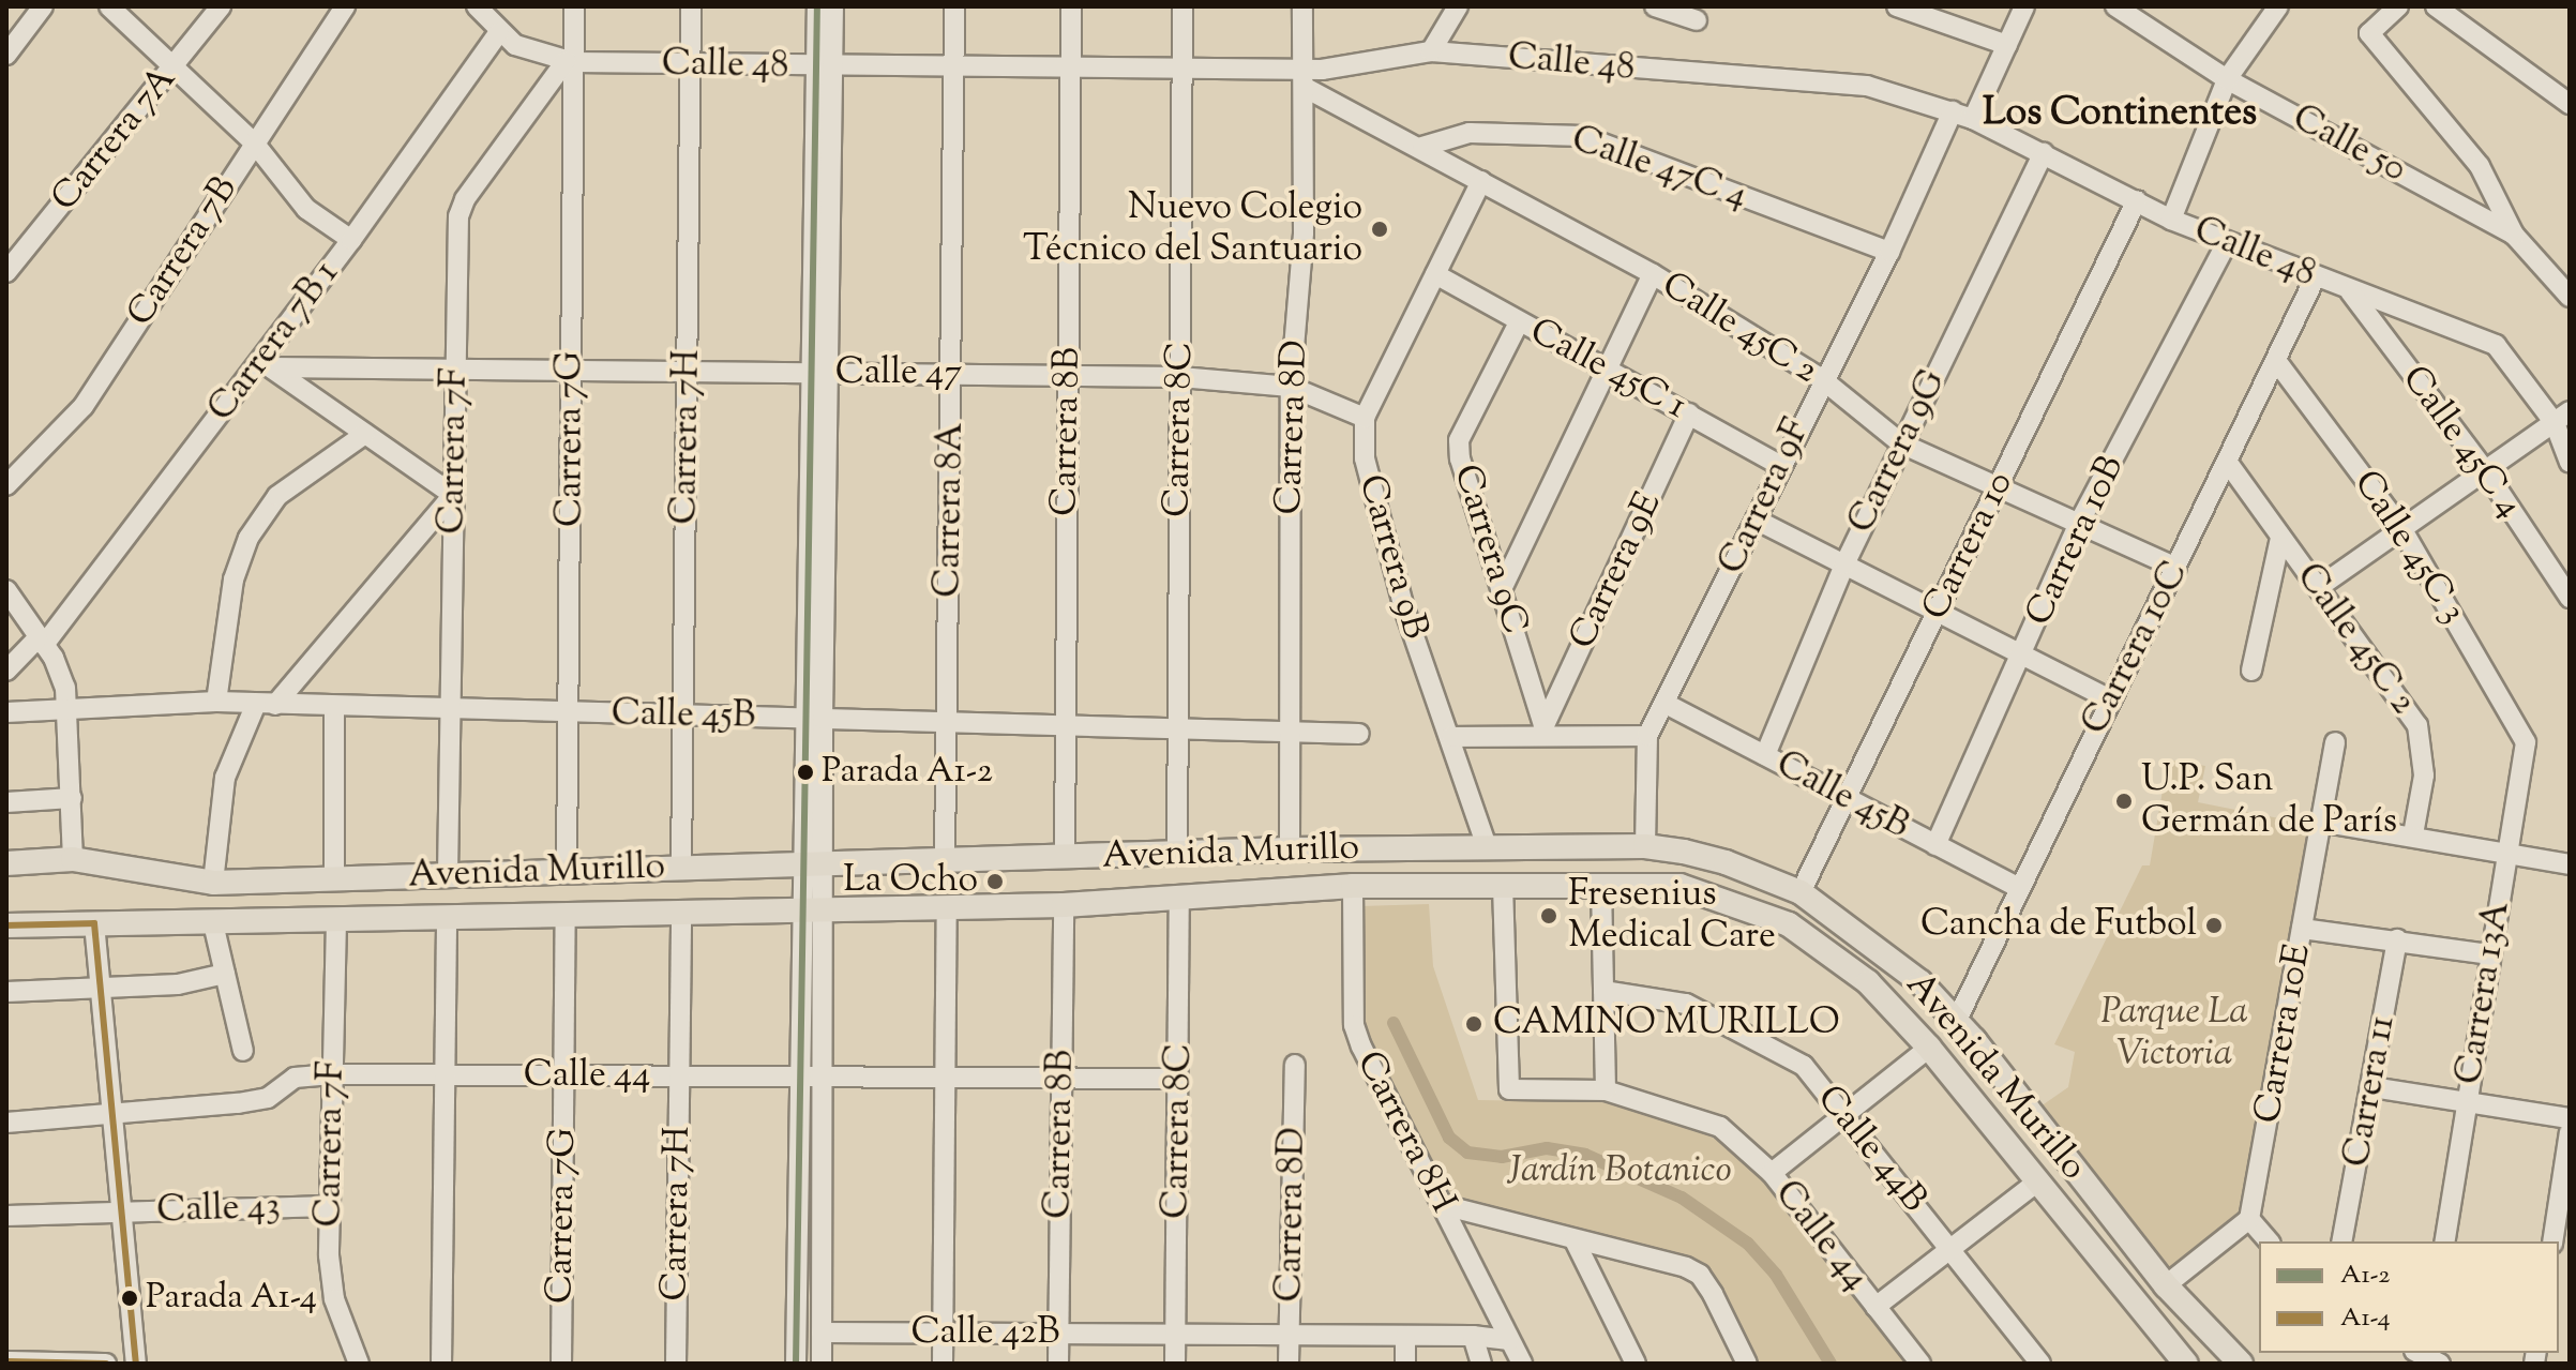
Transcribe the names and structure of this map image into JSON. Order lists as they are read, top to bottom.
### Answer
{
  "streets": {
    "main road": ["Avenida Murillo"],
    "street": [
      "Calle 48",
      "Carrera 7A",
      "Calle 50",
      "Calle 47C 4",
      "Carrera 7B",
      "Calle 45C 2",
      "Carrera 7B 1",
      "Calle 45C 1",
      "Calle 47",
      "Carrera 8D",
      "Carrera 8C",
      "Carrera 8B",
      "Carrera 7H",
      "Carrera 7G",
      "Calle 45C 4",
      "Carrera 7F",
      "Carrera 9G",
      "Carrera 9F",
      "Carrera 8A",
      "Carrera 10B",
      "Carrera 10",
      "Calle 45C 3",
      "Carrera 9C",
      "Carrera 9B",
      "Carrera 9E",
      "Carrera 10C",
      "Calle 45B",
      "Carrera 13A",
      "Carrera 10E",
      "Calle 44",
      "Carrera 11",
      "Carrera 8H",
      "Calle 44B",
      "Calle 43",
      "Calle 42B"
    ]
  },
  "crossings": [
    ["Calle 48", "Calle 45C 2"],
    ["Calle 48", "Carrera 7B 1"],
    ["Calle 48", "Carrera 8D"],
    ["Calle 48", "Carrera 8C"],
    ["Calle 48", "Carrera 8B"],
    ["Calle 48", "Carrera 7H"],
    ["Calle 48", "Carrera 7G"],
    ["Calle 48", "Calle 45C 4"],
    ["Calle 48", "Carrera 7F"],
    ["Calle 48", "Carrera 9G"],
    ["Calle 48", "Carrera 9F"],
    ["Calle 48", "Carrera 8A"],
    ["Calle 48", "Carrera 10B"],
    ["Calle 48", "Carrera 10"],
    ["Calle 48", "Carrera 10C"],
    ["Calle 47C 4", "Calle 45C 2"],
    ["Calle 47C 4", "Carrera 9F"],
    ["Calle 45C 2", "Carrera 8D"],
    ["Calle 45C 2", "Carrera 9G"],
    ["Calle 45C 2", "Carrera 9F"],
    ["Calle 45C 2", "Carrera 10B"],
    ["Calle 45C 2", "Carrera 10"],
    ["Calle 45C 2", "Carrera 10C"],
    ["Carrera 7B 1", "Calle 47"],
    ["Calle 45C 1", "Carrera 9F"],
    ["Calle 45C 1", "Carrera 9C"],
    ["Calle 45C 1", "Carrera 9E"],
    ["Calle 47", "Carrera 8D"],
    ["Calle 47", "Carrera 8C"],
    ["Calle 47", "Carrera 8B"],
    ["Calle 47", "Carrera 7H"],
    ["Calle 47", "Carrera 7G"],
    ["Calle 47", "Carrera 7F"],
    ["Calle 47", "Carrera 8A"],
    ["Calle 47", "Carrera 9B"],
    ["Carrera 8D", "Calle 45B"],
    ["Carrera 8D", "Avenida Murillo"],
    ["Carrera 8D", "Calle 42B"],
    ["Carrera 8C", "Calle 45B"],
    ["Carrera 8C", "Avenida Murillo"],
    ["Carrera 8C", "Calle 44"],
    ["Carrera 8C", "Calle 42B"],
    ["Carrera 8B", "Calle 45B"],
    ["Carrera 8B", "Avenida Murillo"],
    ["Carrera 8B", "Calle 44"],
    ["Carrera 8B", "Calle 42B"],
    ["Carrera 7H", "Calle 45B"],
    ["Carrera 7H", "Avenida Murillo"],
    ["Carrera 7H", "Calle 44"],
    ["Carrera 7G", "Carrera 7F"],
    ["Carrera 7G", "Calle 45B"],
    ["Carrera 7G", "Avenida Murillo"],
    ["Carrera 7G", "Calle 44"],
    ["Carrera 7F", "Calle 45B"],
    ["Carrera 7F", "Avenida Murillo"],
    ["Carrera 7F", "Calle 44"],
    ["Carrera 7F", "Calle 43"],
    ["Carrera 9G", "Calle 45B"],
    ["Carrera 9F", "Calle 45B"],
    ["Carrera 9F", "Avenida Murillo"],
    ["Carrera 8A", "Calle 45B"],
    ["Carrera 8A", "Avenida Murillo"],
    ["Carrera 10B", "Calle 45B"],
    ["Carrera 10", "Calle 45B"],
    ["Carrera 10", "Avenida Murillo"],
    ["Calle 45C 3", "Carrera 10C"],
    ["Calle 45C 3", "Carrera 13A"],
    ["Carrera 9C", "Carrera 9E"],
    ["Carrera 9B", "Avenida Murillo"],
    ["Carrera 10C", "Calle 45B"],
    ["Carrera 10C", "Avenida Murillo"],
    ["Avenida Murillo", "Calle 44"],
    ["Avenida Murillo", "Carrera 8H"],
    ["Carrera 8H", "Calle 42B"]
  ],
  "districts": ["Los Continentes"],
  "parks": ["Parque La Victoria", "Jardín Botanico"],
  "places": [
    "Nuevo Colegio Técnico del Santuario",
    "Parada A1-2",
    "U.P. San Germán de París",
    "La Ocho",
    "Fresenius Medical Care",
    "Cancha de Futbol",
    "CAMINO MURILLO",
    "Parada A1-4"
  ],
  "lines": ["transit line A1-2", "transit line A1-4"],
  "legend": ["A1-2", "A1-4"]
}
